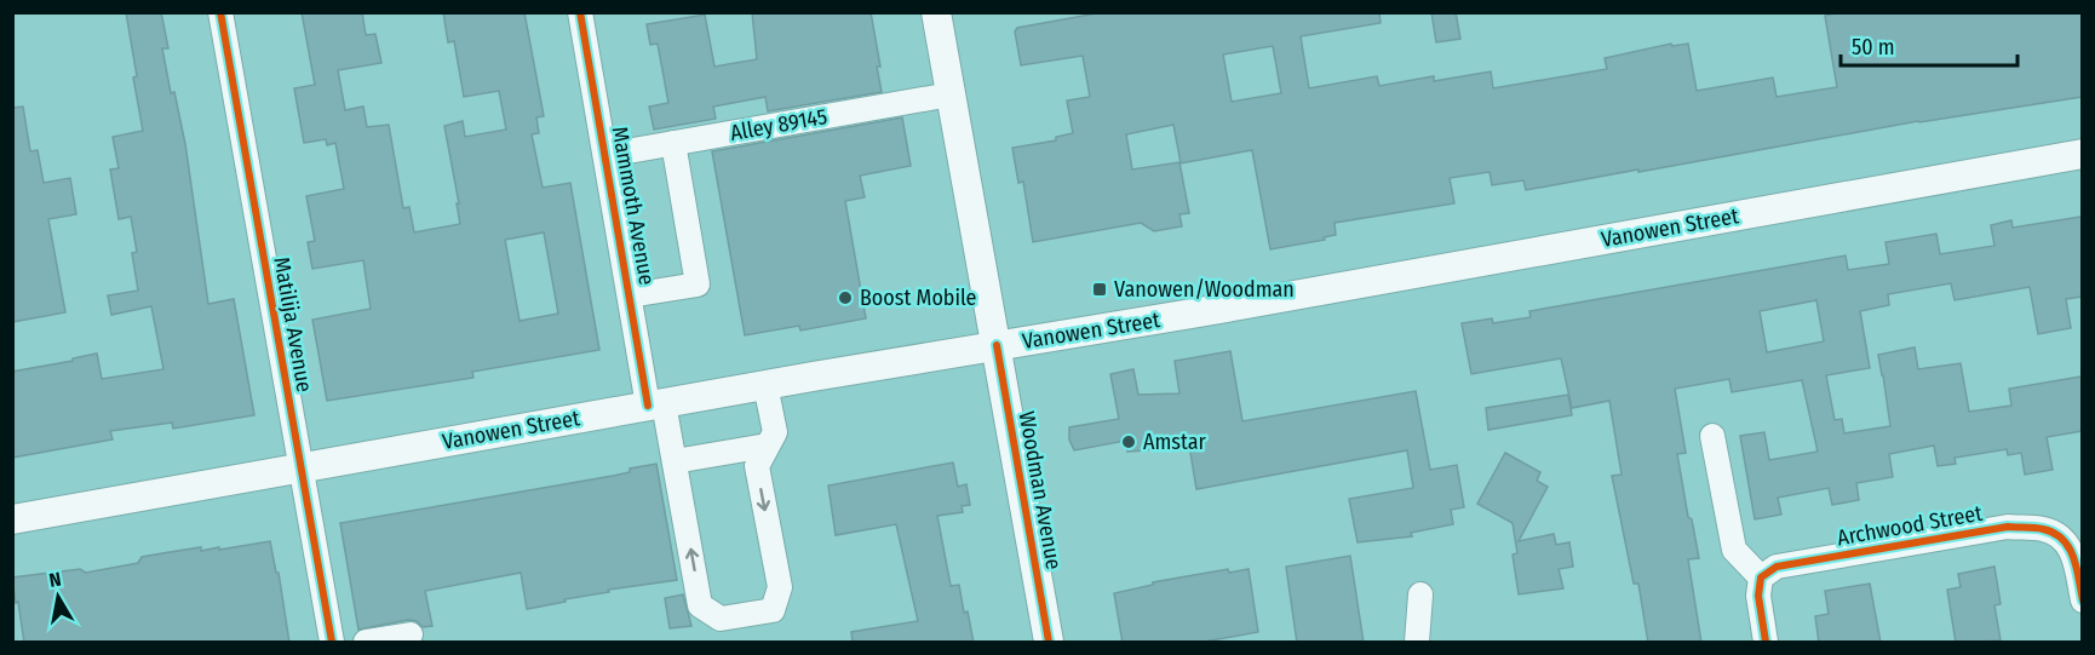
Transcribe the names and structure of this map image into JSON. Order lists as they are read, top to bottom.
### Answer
{
  "streets": {
    "main road": ["Vanowen Street", "Woodman Avenue"],
    "street": [
      "Alley 89145",
      "Mammoth Avenue",
      "Matilija Avenue",
      "Archwood Street"
    ]
  },
  "crossings": [
    ["Alley 89145", "Mammoth Avenue"],
    ["Alley 89145", "Woodman Avenue"],
    ["Mammoth Avenue", "Vanowen Street"],
    ["Vanowen Street", "Matilija Avenue"],
    ["Vanowen Street", "Woodman Avenue"]
  ],
  "places": {
    "transit": ["Vanowen/Woodman"],
    "other": ["Boost Mobile", "Amstar"]
  },
  "scale_bar": "50 m",
  "north": "top"
}
